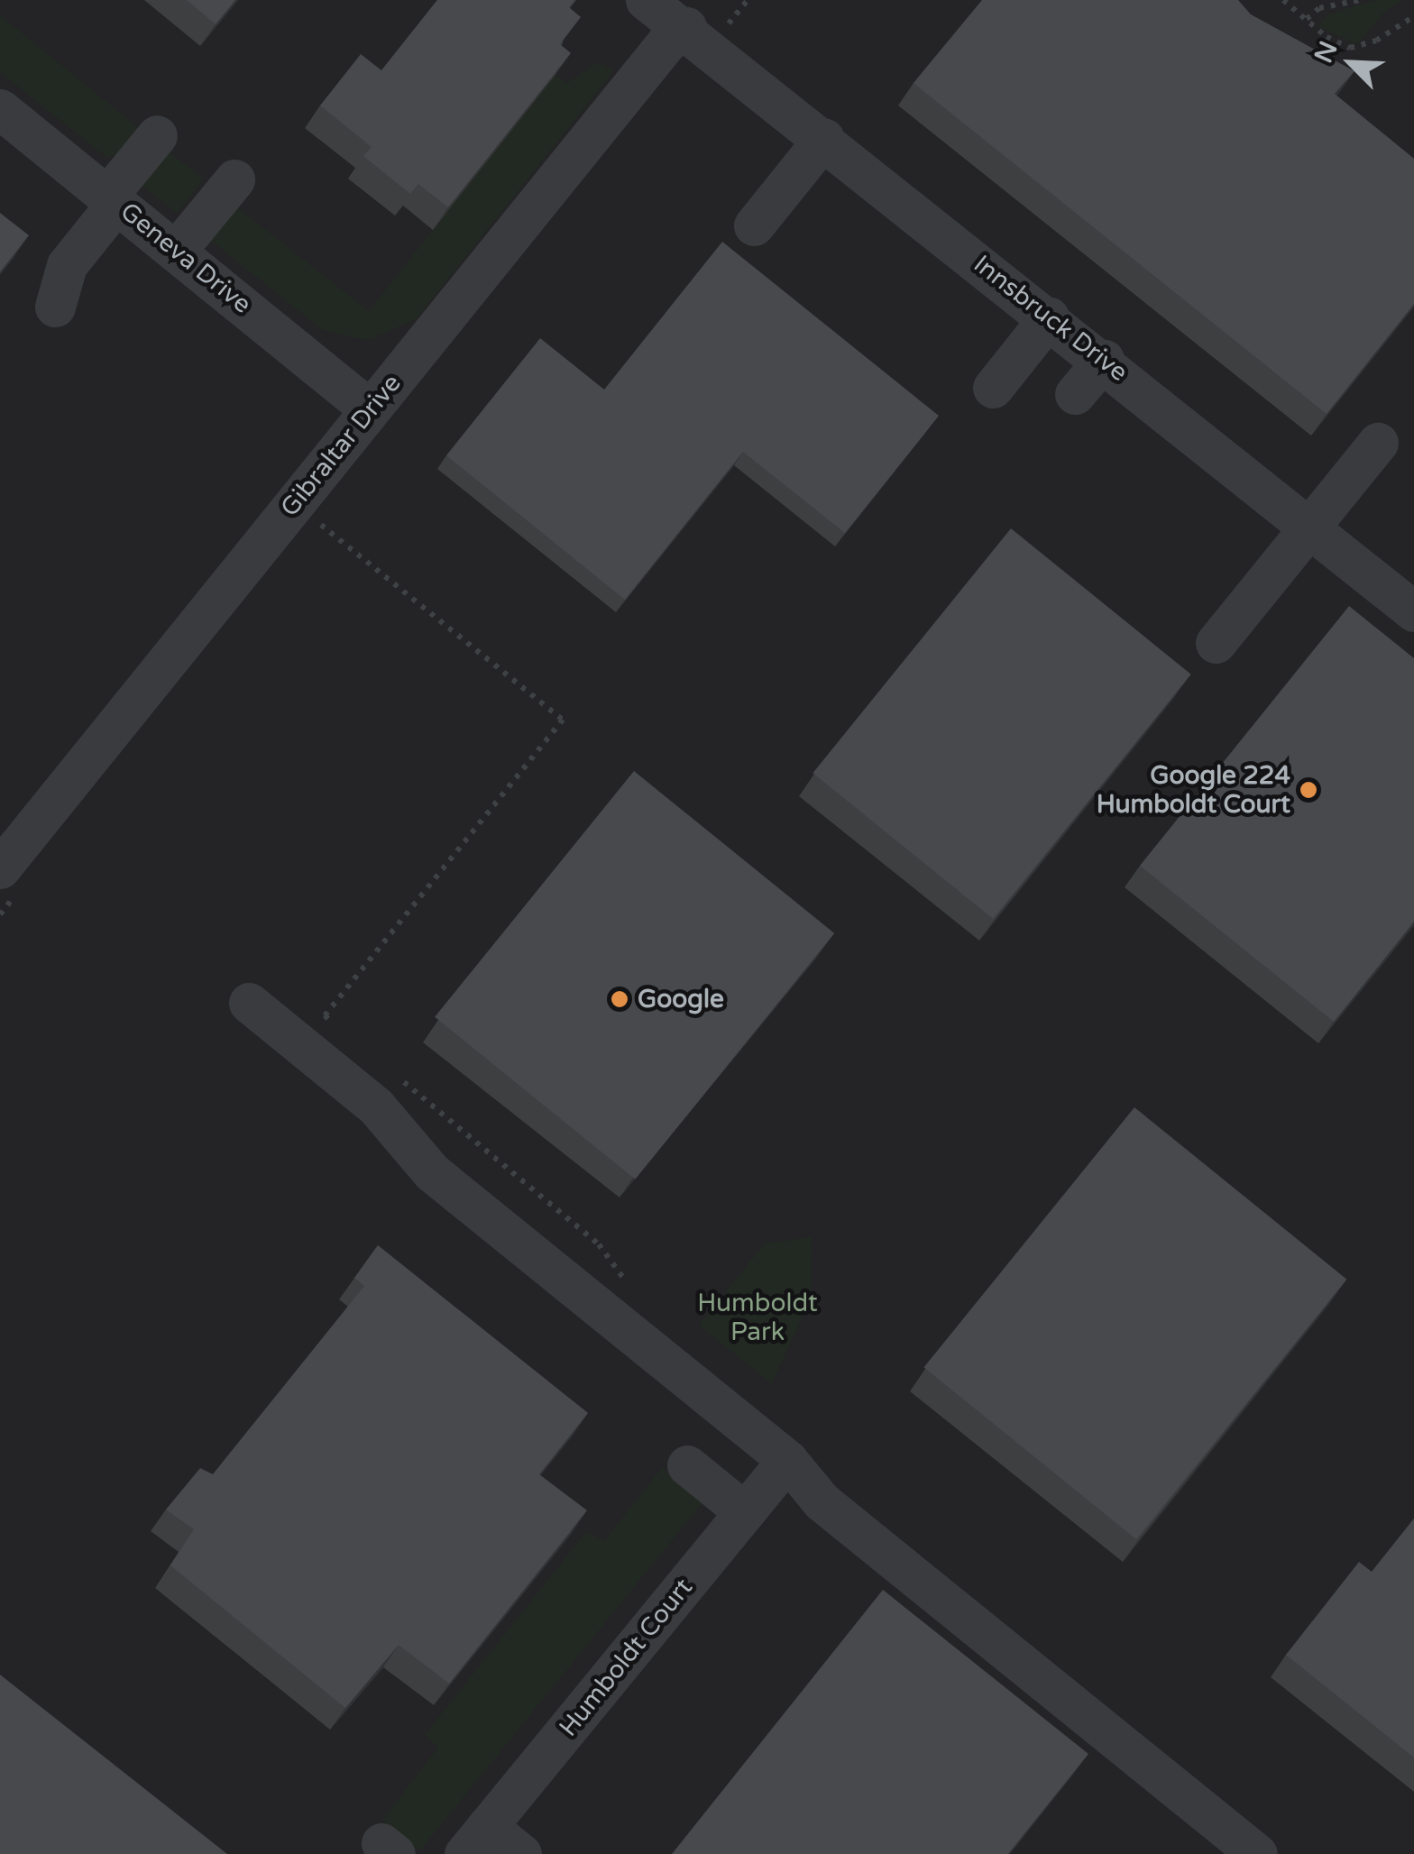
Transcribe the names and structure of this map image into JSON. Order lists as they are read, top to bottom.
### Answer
{
  "streets": {
    "street": [
      "Geneva Drive",
      "Innsbruck Drive",
      "Gibraltar Drive",
      "Humboldt Court"
    ]
  },
  "crossings": [
    ["Geneva Drive", "Gibraltar Drive"],
    ["Innsbruck Drive", "Gibraltar Drive"]
  ],
  "parks": ["Humboldt Park"],
  "places": ["Google 224 Humboldt Court", "Google"],
  "north": "top left"
}
